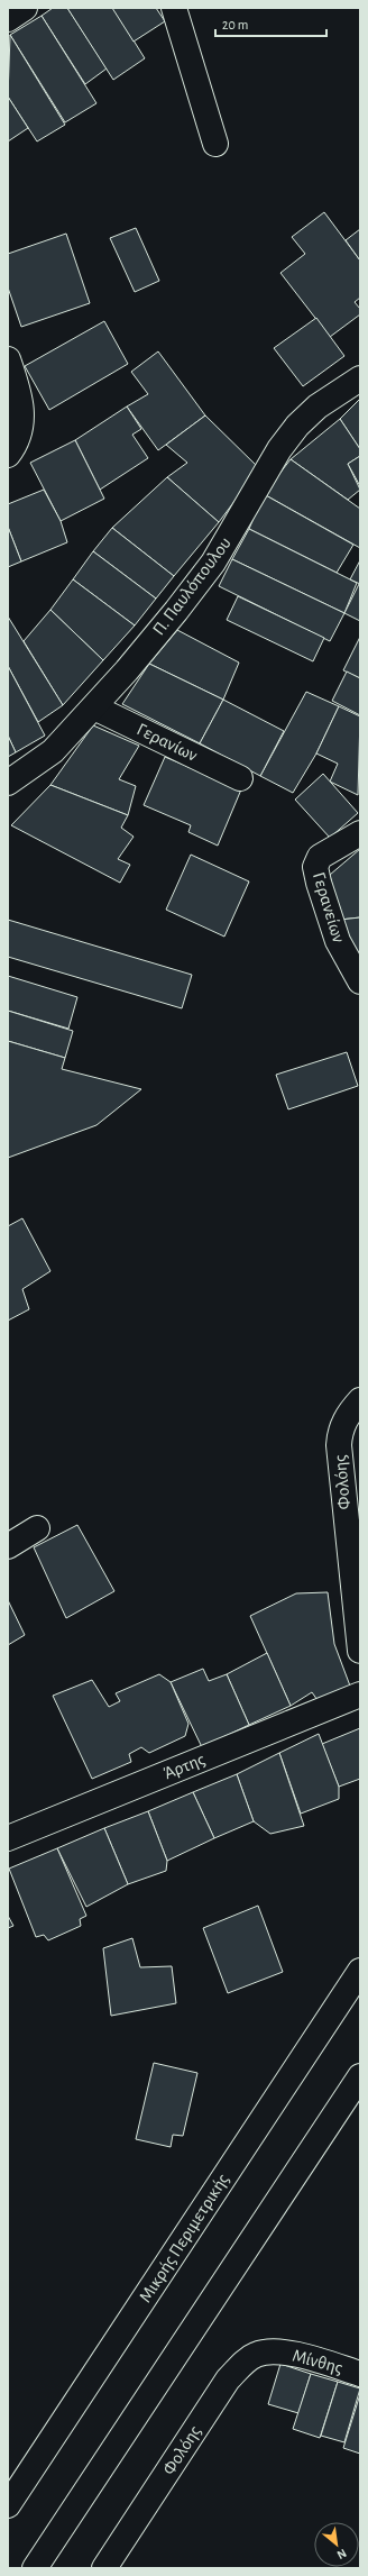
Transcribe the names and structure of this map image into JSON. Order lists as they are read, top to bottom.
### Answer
{
  "streets": {
    "street": [
      "Π. Παυλόπουλου",
      "Γερανίων",
      "Γερανείων",
      "Φολόης",
      "Άρτης",
      "Μικρής Περιμετρικής",
      "Μίνθης"
    ]
  },
  "crossings": [
    ["Π. Παυλόπουλου", "Γερανίων"],
    ["Φολόης", "Μίνθης"]
  ],
  "scale_bar": "20 m",
  "north": "bottom right"
}
